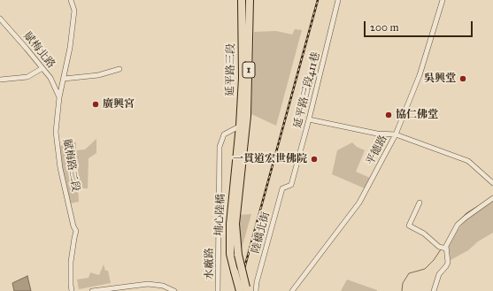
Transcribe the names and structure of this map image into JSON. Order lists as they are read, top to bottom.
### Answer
{
  "streets": {
    "main road": ["延平路三段", "1", "埔心陸橋"],
    "street": [
      "賦梅北路",
      "延平路三段411巷",
      "平德路",
      "賦梅路二段",
      "陸橋北街",
      "水廠路"
    ]
  },
  "crossings": [
    ["賦梅北路", "賦梅路二段"],
    ["延平路三段", "埔心陸橋"],
    ["延平路三段", "水廠路"],
    ["延平路三段411巷", "陸橋北街"]
  ],
  "places": [
    "吳興堂",
    "廣興宮",
    "協仁佛堂",
    "一貫道宏世佛院"
  ],
  "scale_bar": "200 m"
}
